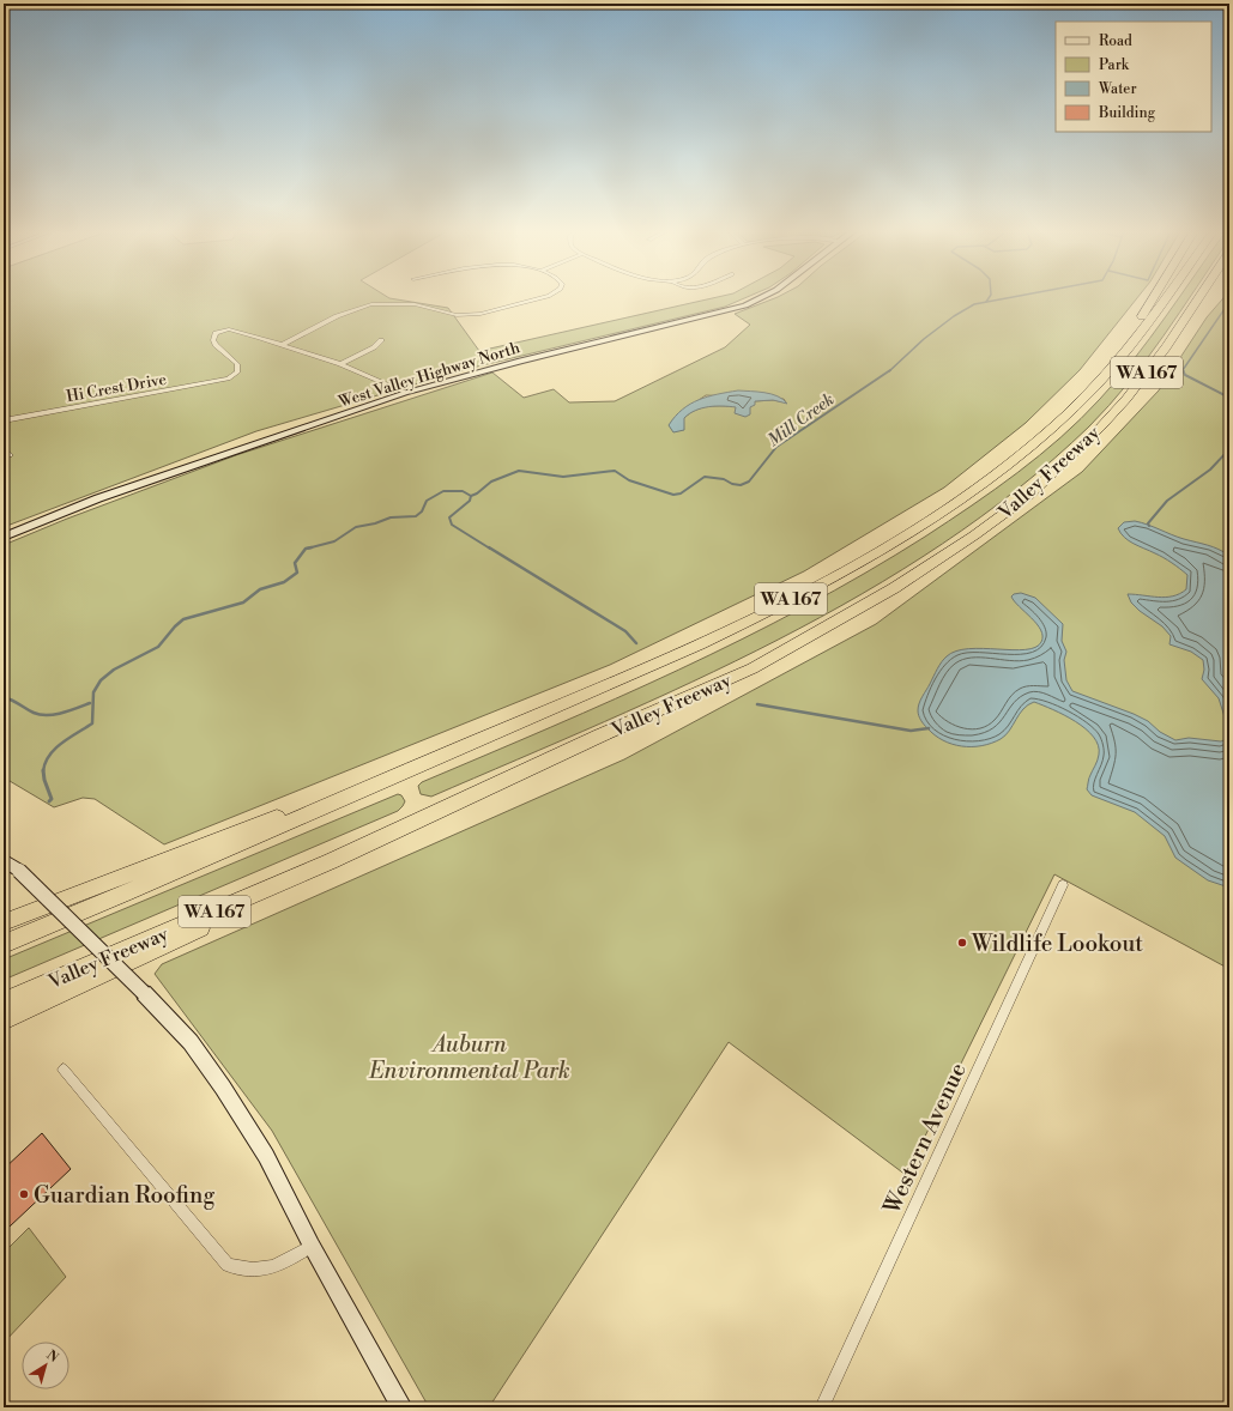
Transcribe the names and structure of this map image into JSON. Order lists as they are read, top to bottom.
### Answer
{
  "streets": {
    "highway": ["WA 167", "Valley Freeway"],
    "main road": ["West Valley Highway North"],
    "street": ["Hi Crest Drive", "Western Avenue"]
  },
  "water": ["Mill Creek"],
  "parks": ["Auburn Environmental Park"],
  "places": ["Wildlife Lookout", "Guardian Roofing"],
  "legend": [
    "Road",
    "Park",
    "Water",
    "Building"
  ],
  "north": "top right"
}
